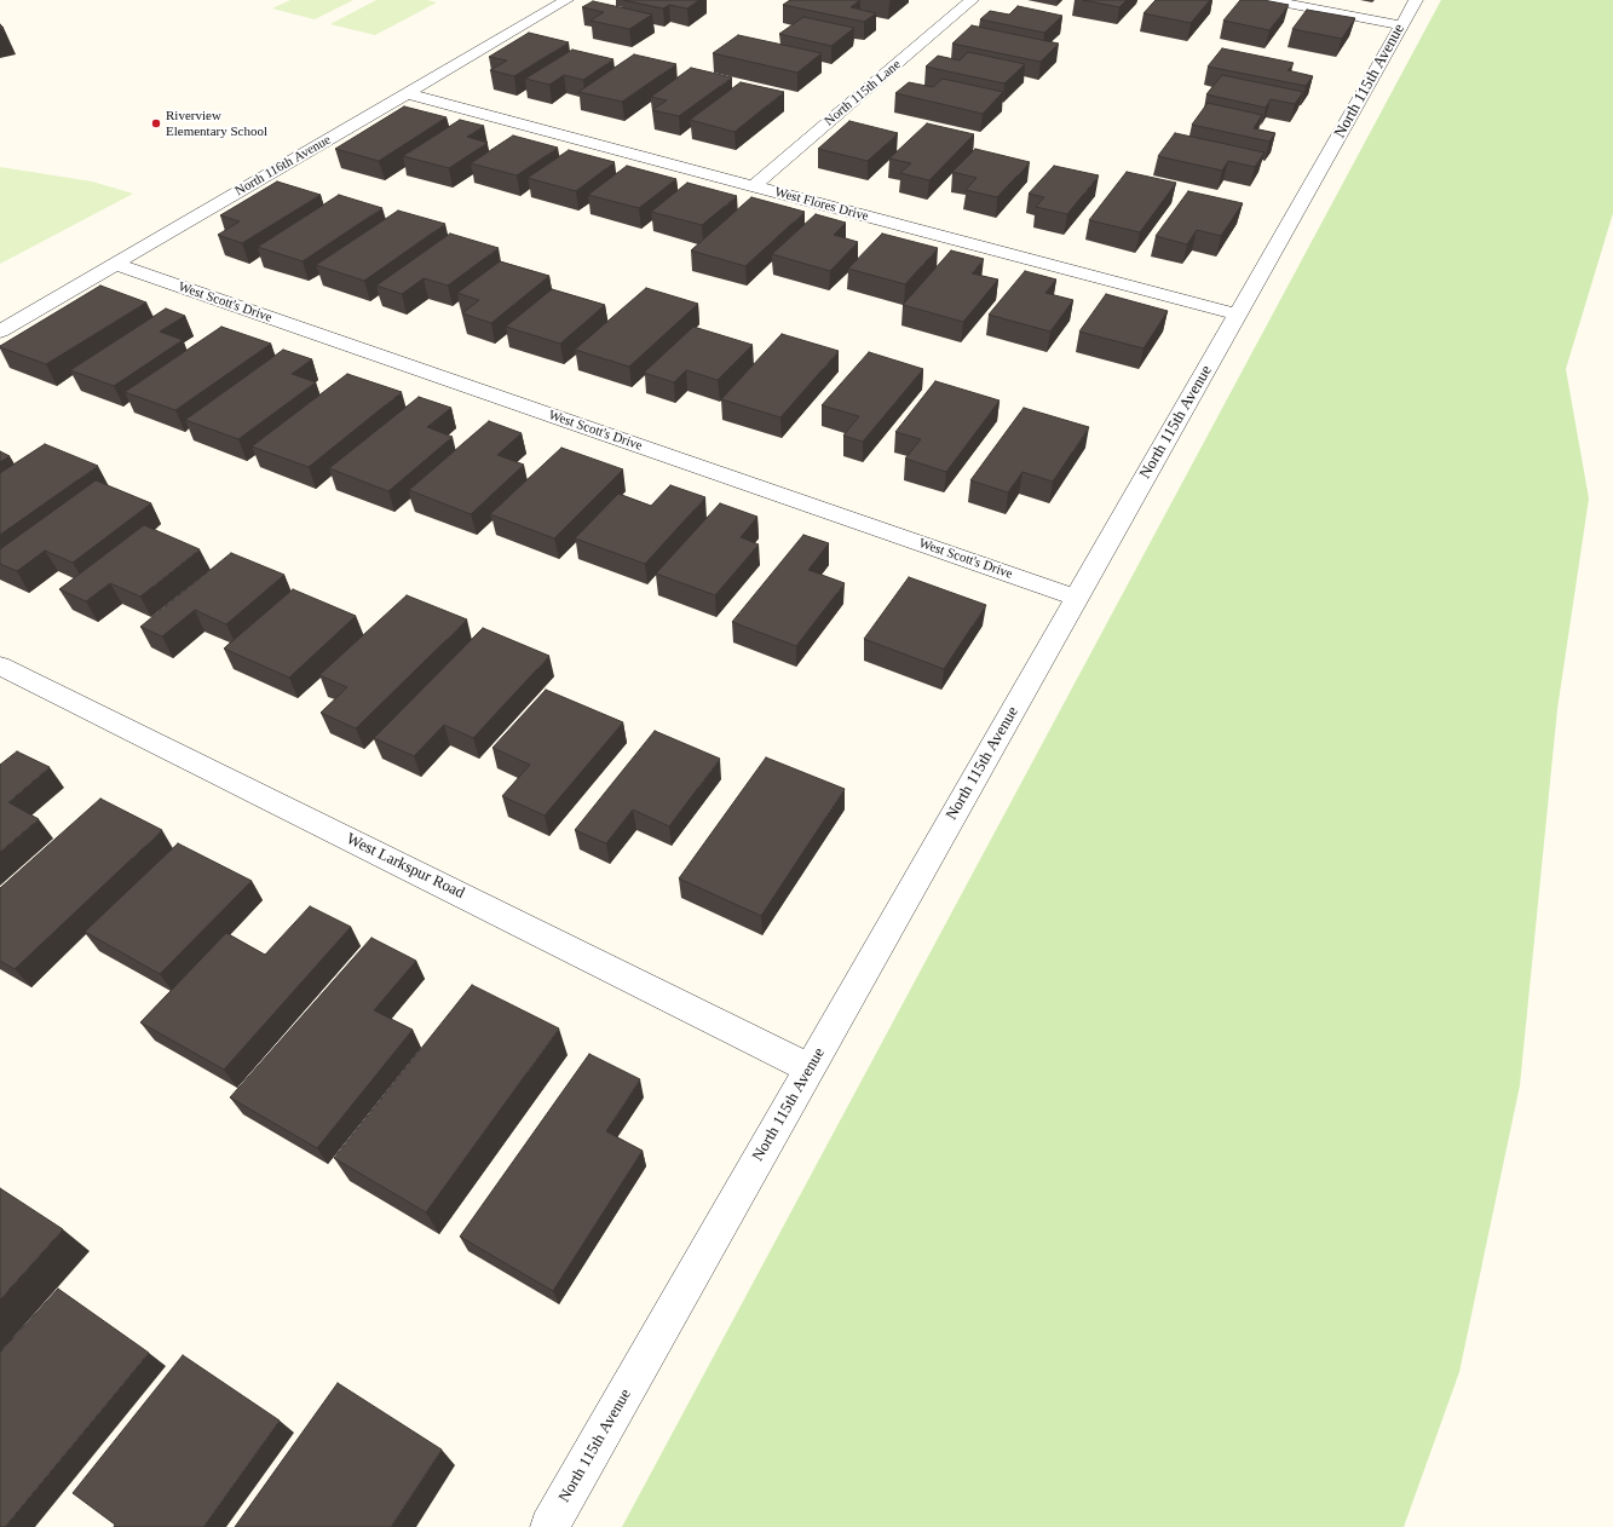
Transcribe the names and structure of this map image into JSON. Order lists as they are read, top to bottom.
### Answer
{
  "streets": {
    "street": [
      "North 115th Avenue",
      "North 115th Lane",
      "North 116th Avenue",
      "West Flores Drive",
      "West Scott's Drive",
      "West Larkspur Road"
    ]
  },
  "crossings": [
    ["North 115th Avenue", "West Flores Drive"],
    ["North 115th Avenue", "West Scott's Drive"],
    ["North 115th Avenue", "West Larkspur Road"],
    ["North 115th Lane", "West Flores Drive"],
    ["North 116th Avenue", "West Flores Drive"],
    ["North 116th Avenue", "West Scott's Drive"]
  ],
  "places": ["Riverview Elementary School"]
}
